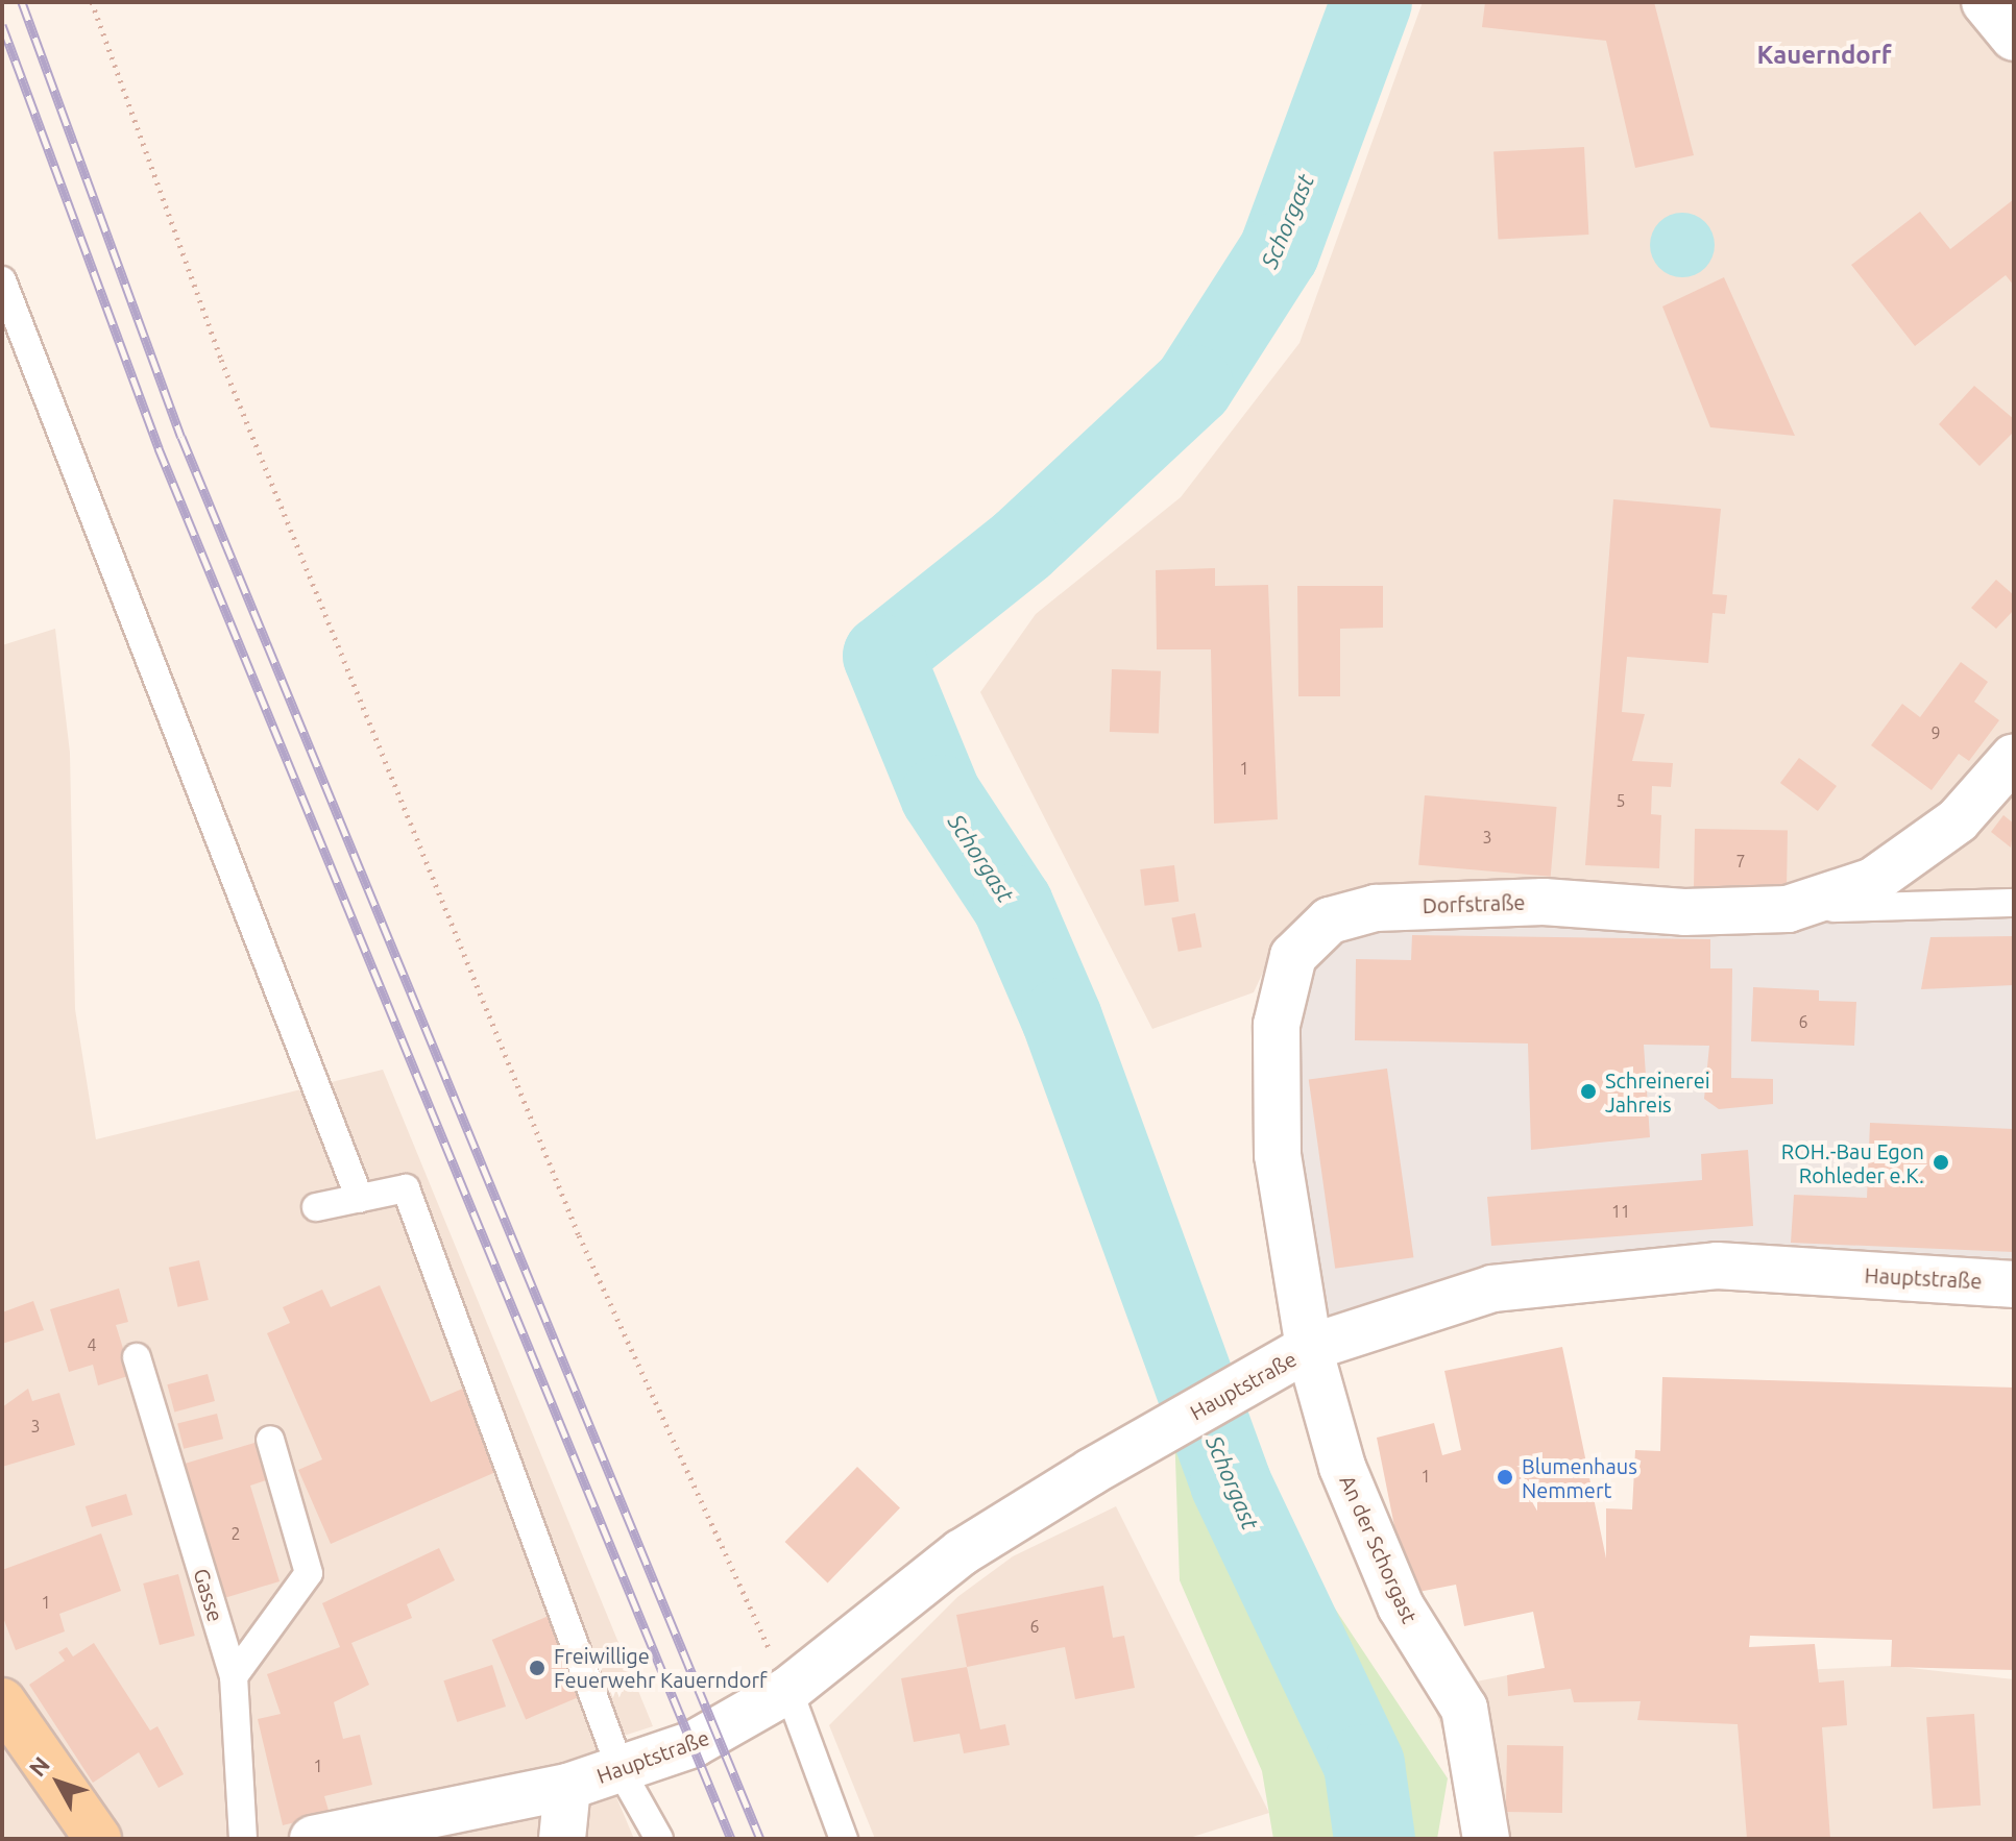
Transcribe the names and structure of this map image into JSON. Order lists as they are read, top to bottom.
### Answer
{
  "streets": {
    "main road": ["Dorfstraße", "Hauptstraße", "An der Schorgast"],
    "lane": ["Gasse"]
  },
  "crossings": [
    ["Dorfstraße", "Hauptstraße"],
    ["Dorfstraße", "An der Schorgast"],
    ["Hauptstraße", "An der Schorgast"]
  ],
  "districts": ["Kauerndorf"],
  "water": ["Schorgast"],
  "places": [
    "Schreinerei Jahreis",
    "ROH.-Bau Egon Rohleder e.K.",
    "Blumenhaus Nemmert",
    "Freiwillige Feuerwehr Kauerndorf"
  ],
  "house_numbers": [
    "9",
    "1",
    "5",
    "3",
    "7",
    "6",
    "11",
    "4",
    "3",
    "1",
    "2",
    "1",
    "6",
    "1"
  ],
  "north": "top left"
}
